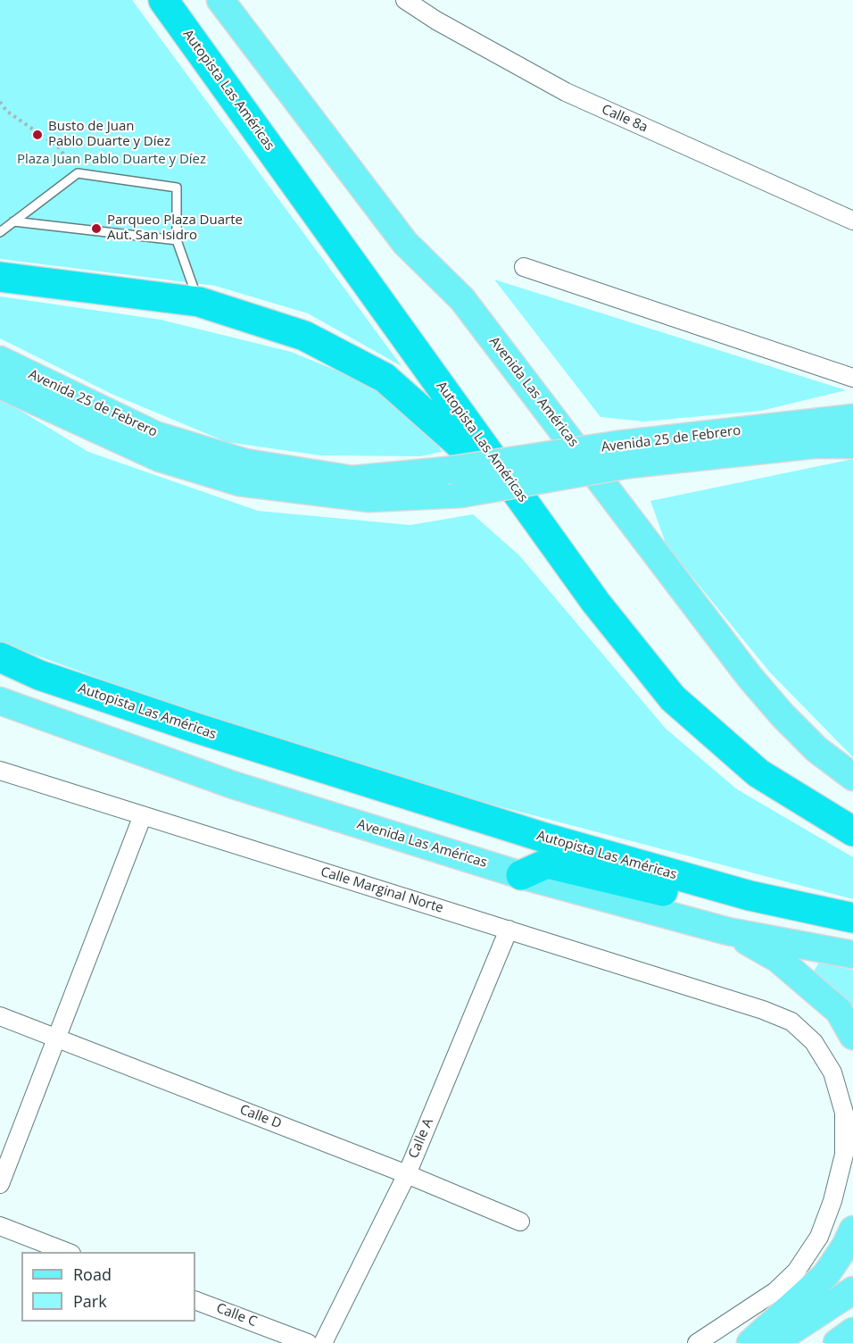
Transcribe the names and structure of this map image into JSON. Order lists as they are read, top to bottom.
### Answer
{
  "streets": {
    "highway": ["Autopista Las Américas"],
    "main road": ["Avenida Las Américas", "Avenida 25 de Febrero"],
    "street": [
      "Calle 8a",
      "Calle Marginal Norte",
      "Calle D",
      "Calle A",
      "Calle C"
    ]
  },
  "crossings": [
    ["Calle Marginal Norte", "Calle A"],
    ["Calle D", "Calle A"]
  ],
  "parks": ["Plaza Juan Pablo Duarte y Díez"],
  "places": ["Busto de Juan Pablo Duarte y Díez", "Parqueo Plaza Duarte Aut. San Isidro"],
  "legend": ["Road", "Park"]
}
